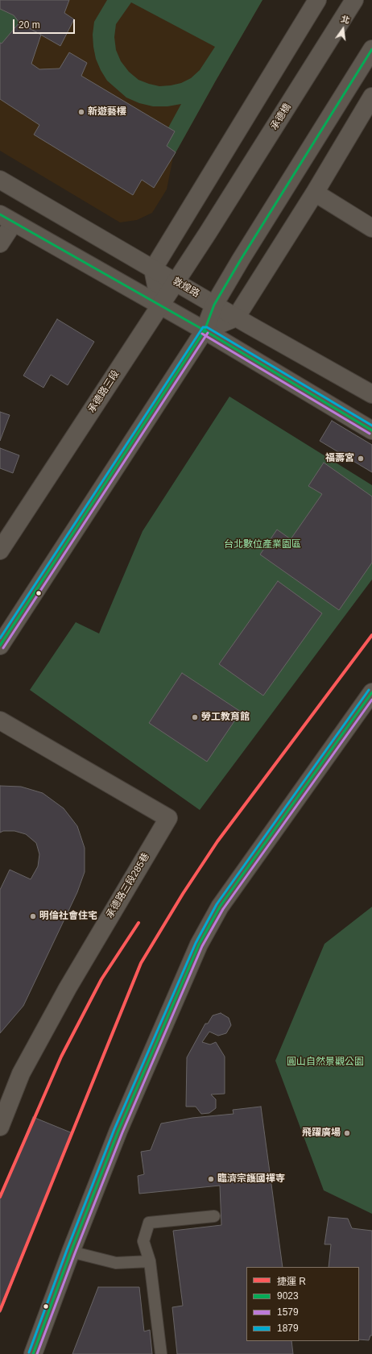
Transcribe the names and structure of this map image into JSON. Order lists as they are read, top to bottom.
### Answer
{
  "streets": {
    "street": [
      "承德橋",
      "敦煌路",
      "承德路三段",
      "承德路三段285巷"
    ]
  },
  "crossings": [
    ["承德橋", "承德路三段"],
    ["敦煌路", "承德路三段"]
  ],
  "parks": ["台北數位產業園區", "圓山自然景觀公園"],
  "places": [
    "新遊藝樓",
    "福壽宮",
    "勞工教育館",
    "明倫社會住宅",
    "飛躍廣場",
    "臨濟宗護國禪寺"
  ],
  "lines": [
    "transit line 9023",
    "transit line 1879",
    "transit line 1579",
    "metro line R"
  ],
  "legend": [
    "捷運 R",
    "9023",
    "1579",
    "1879"
  ],
  "scale_bar": "20 m",
  "north": "top"
}
